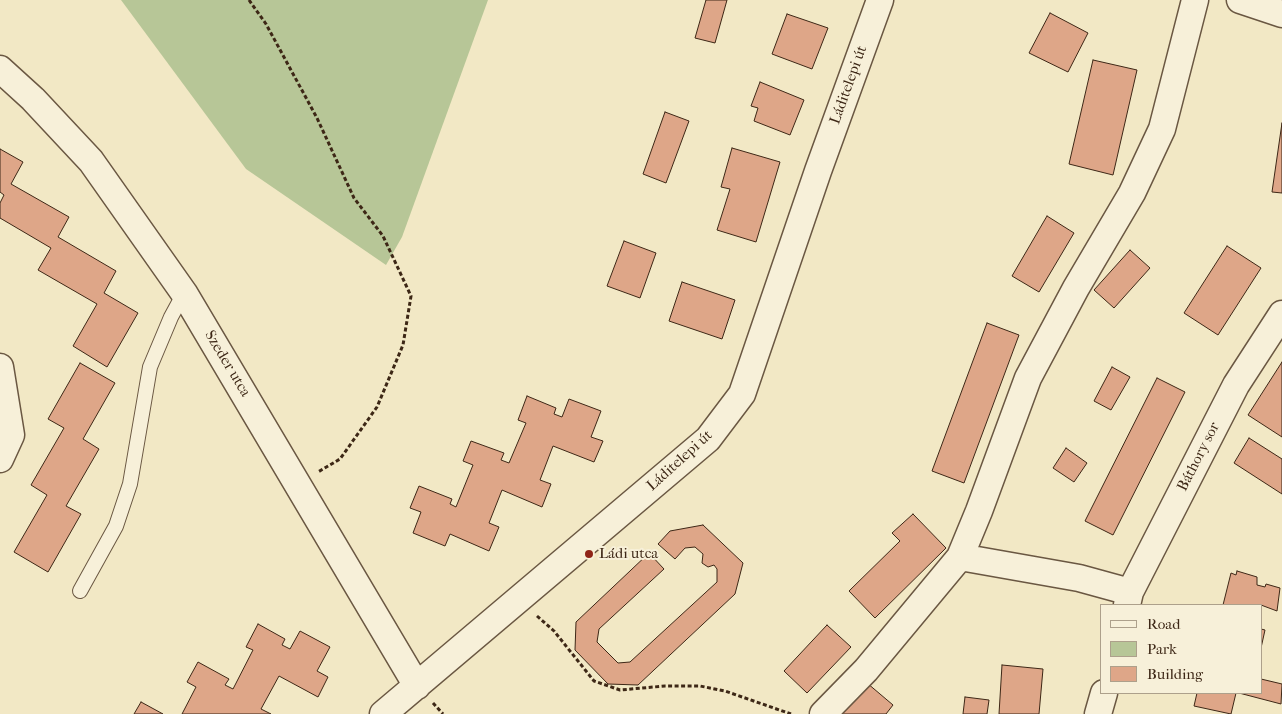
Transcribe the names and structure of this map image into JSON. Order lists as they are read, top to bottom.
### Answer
{
  "streets": {
    "street": ["Láditelepi út", "Szeder utca", "Báthory sor"]
  },
  "crossings": [
    ["Láditelepi út", "Szeder utca"]
  ],
  "places": ["Ládi utca"],
  "legend": ["Road", "Park", "Building"]
}
